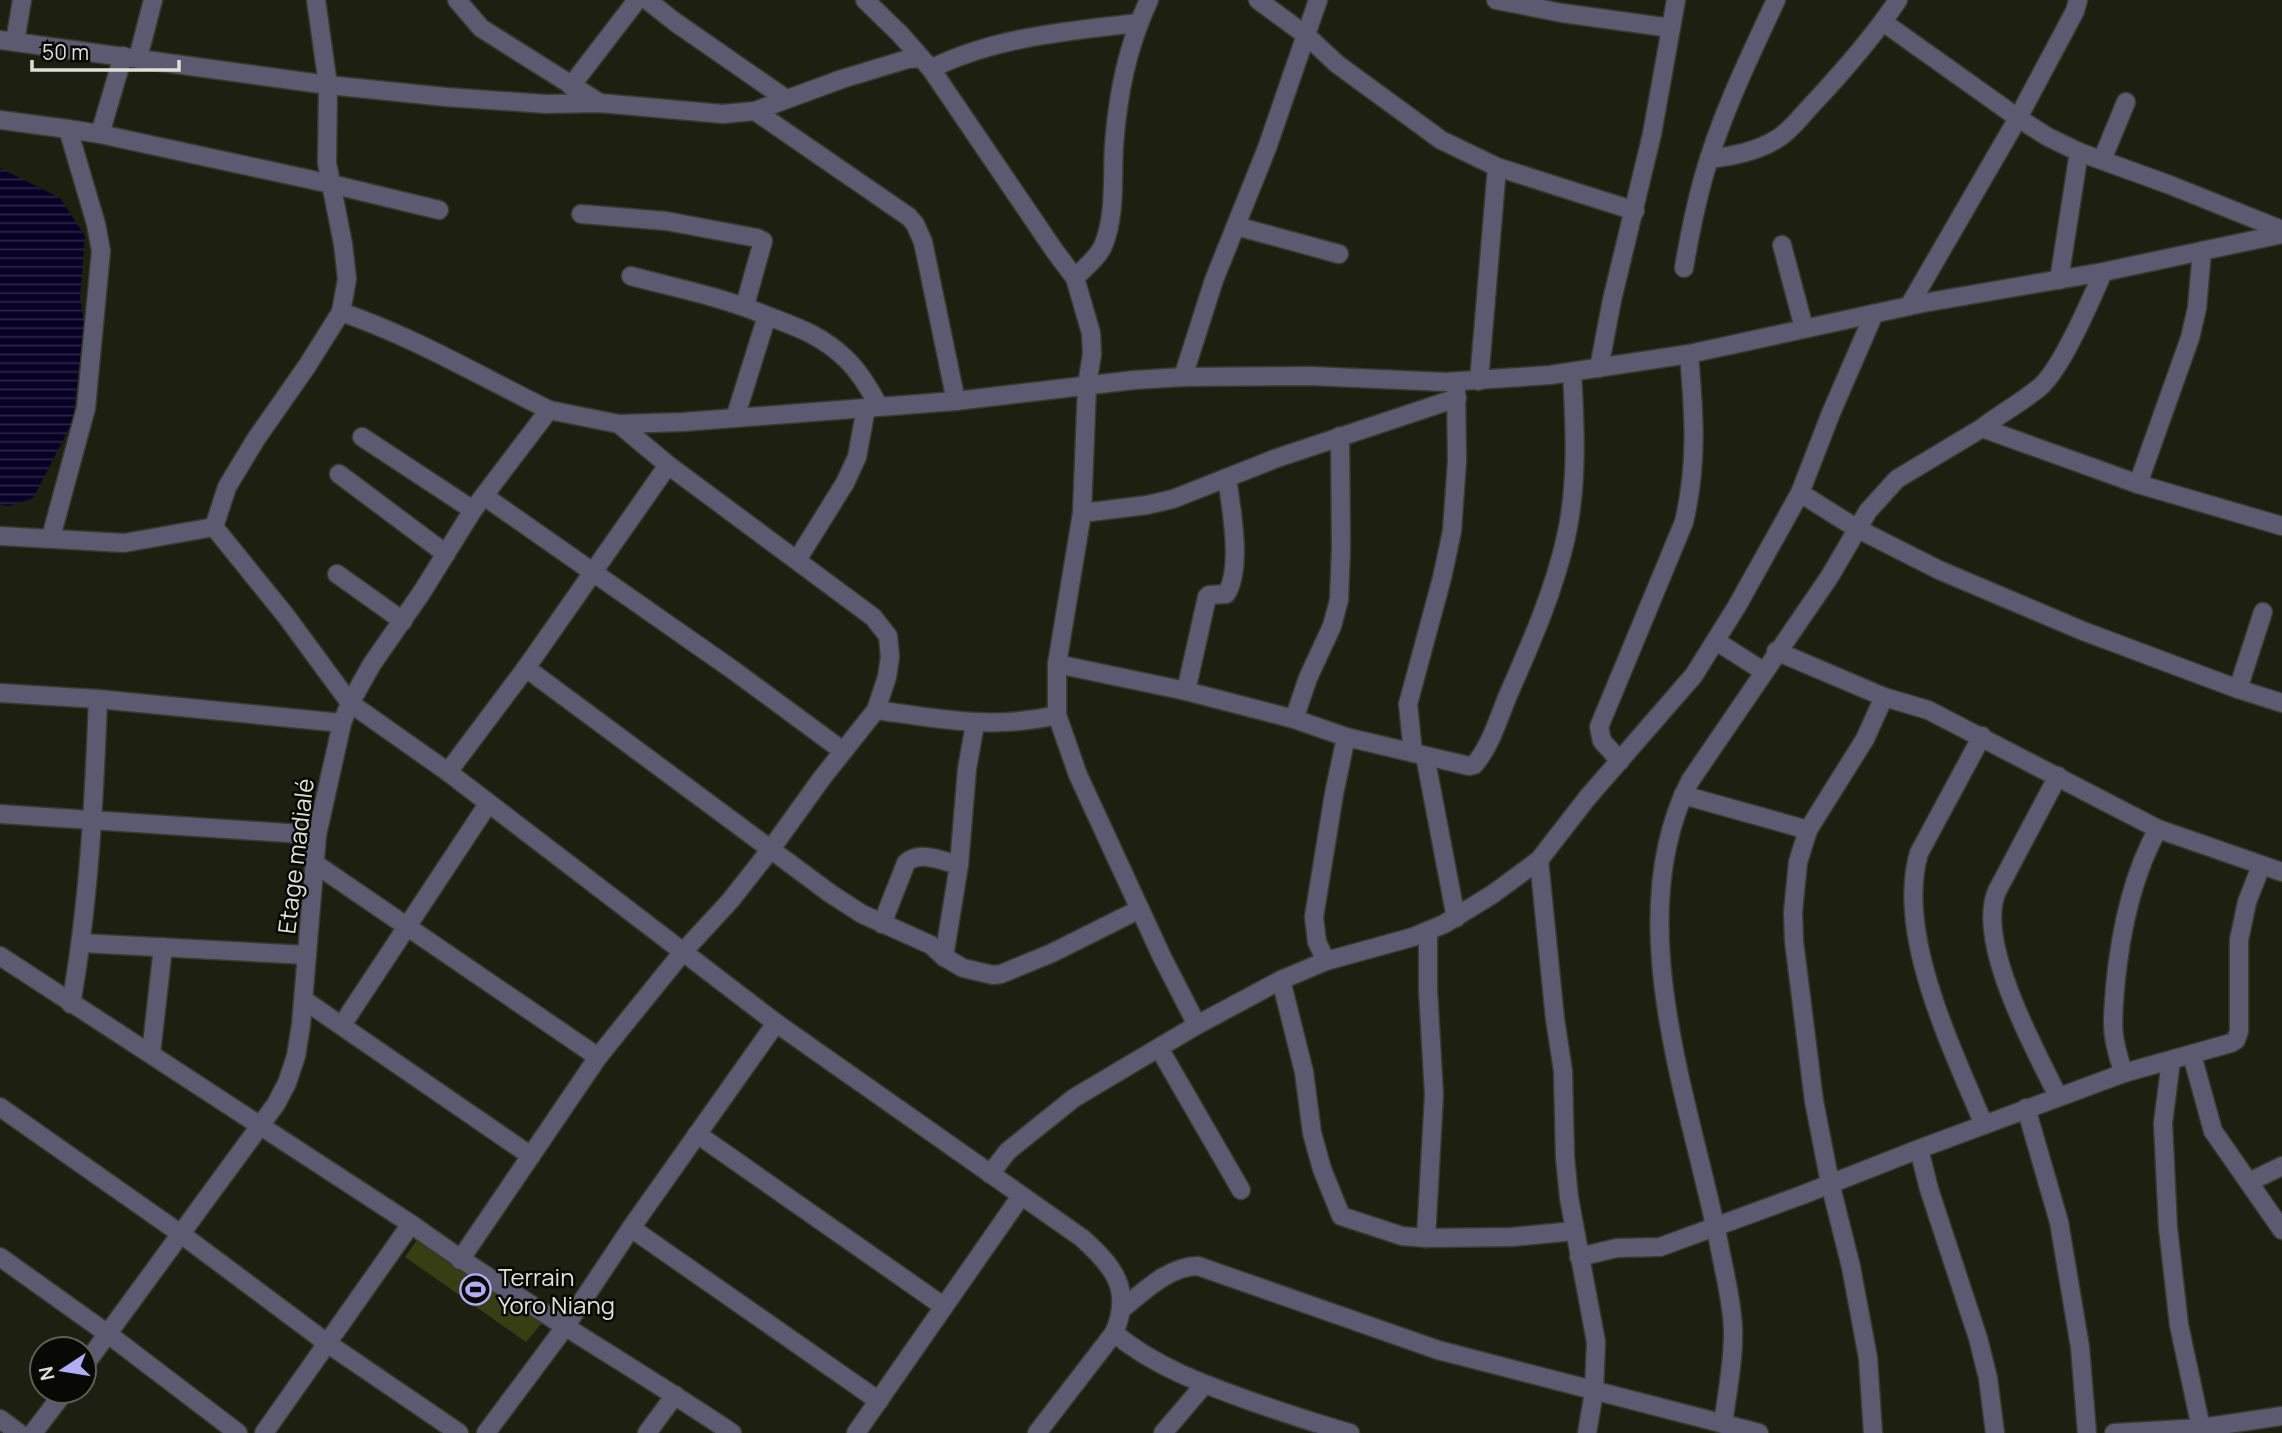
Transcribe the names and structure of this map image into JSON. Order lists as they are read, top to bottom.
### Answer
{
  "streets": {
    "street": ["Etage madialé"]
  },
  "places": {
    "sports": ["Terrain Yoro Niang"]
  },
  "scale_bar": "50 m",
  "north": "left"
}
